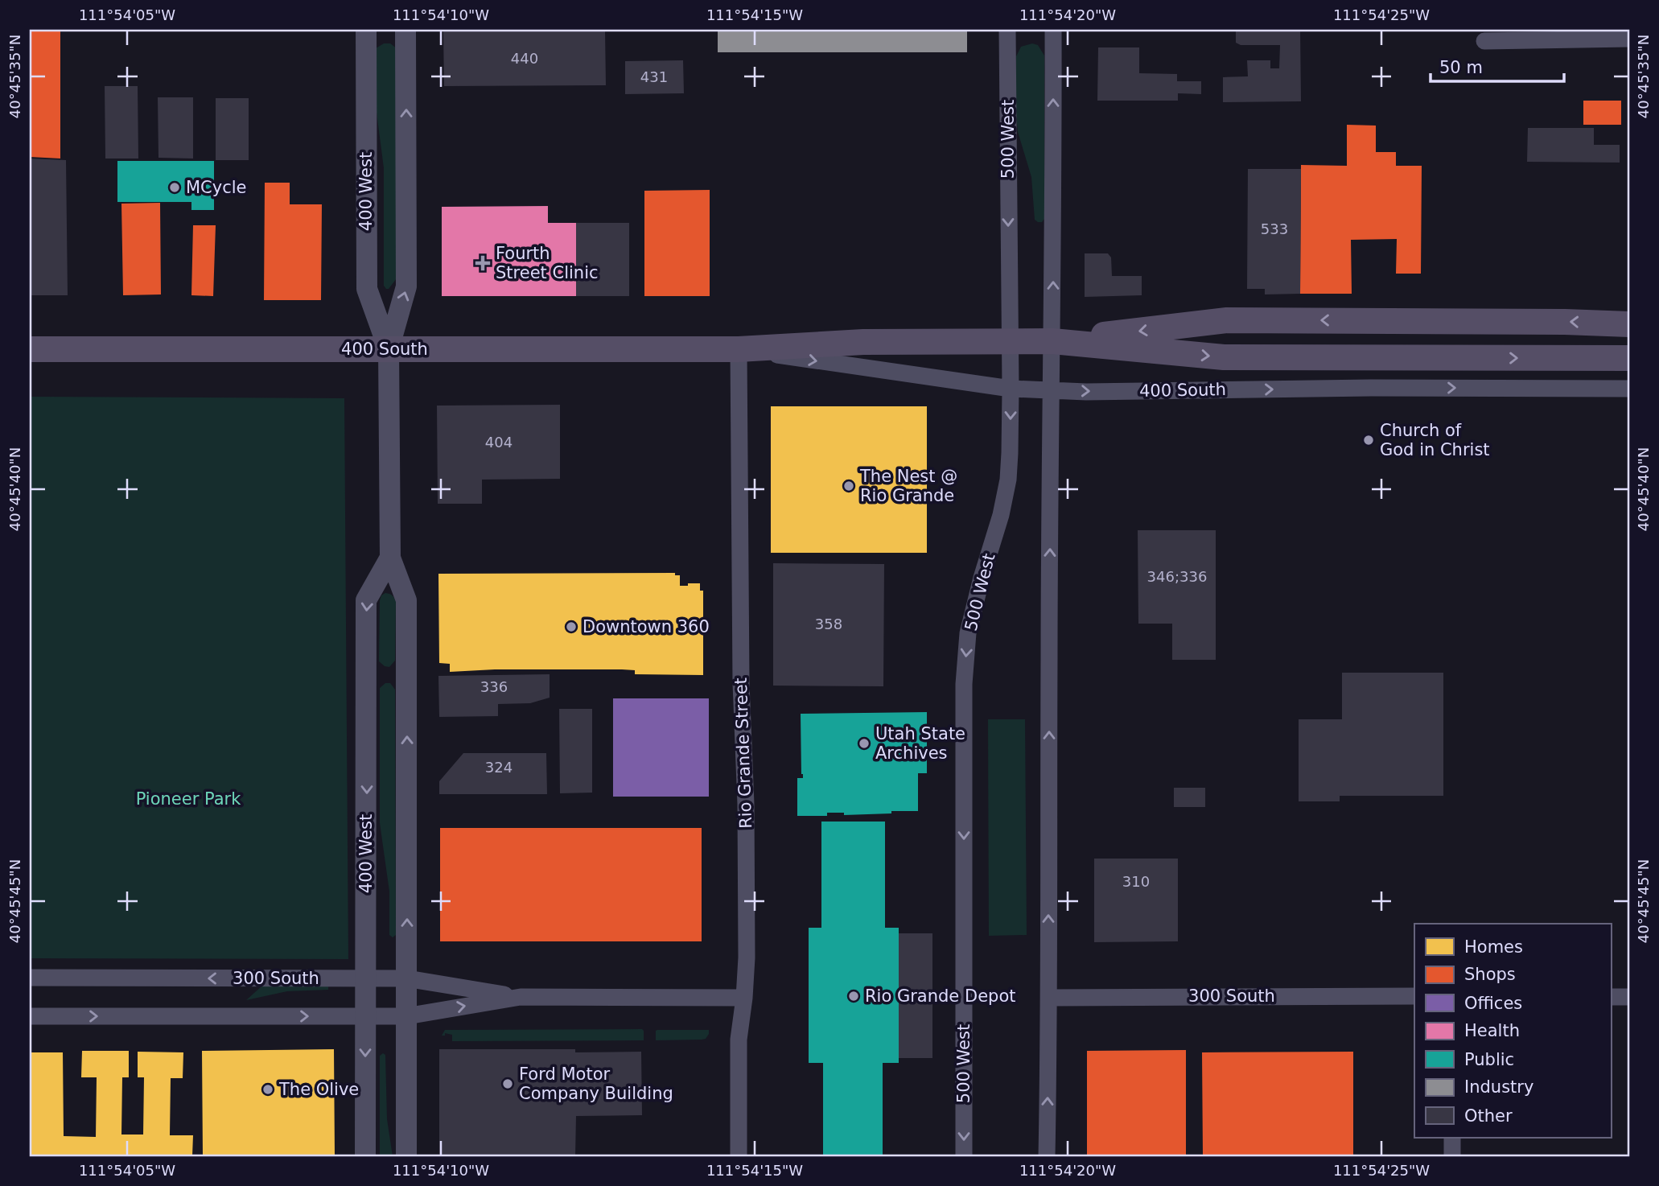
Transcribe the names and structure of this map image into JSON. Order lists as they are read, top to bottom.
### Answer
{
  "streets": {
    "main road": ["400 South"],
    "street": [
      "500 West",
      "400 West",
      "Rio Grande Street",
      "300 South"
    ]
  },
  "crossings": [
    ["500 West", "400 South"],
    ["400 West", "400 South"],
    ["400 West", "300 South"],
    ["400 South", "Rio Grande Street"],
    ["Rio Grande Street", "300 South"]
  ],
  "parks": ["Pioneer Park"],
  "places": {
    "other": [
      "MCycle",
      "Church of God in Christ",
      "The Nest @ Rio Grande",
      "Downtown 360",
      "Utah State Archives",
      "Rio Grande Depot",
      "Ford Motor Company Building",
      "The Olive"
    ],
    "health": ["Fourth Street Clinic"]
  },
  "house_numbers": [
    "440",
    "431",
    "533",
    "404",
    "346;336",
    "358",
    "336",
    "324",
    "310"
  ],
  "legend": [
    "Homes",
    "Shops",
    "Offices",
    "Health",
    "Public",
    "Industry",
    "Other"
  ],
  "scale_bar": "50 m",
  "coordinates": [
    "111°54'05\"W",
    "111°54'10\"W",
    "111°54'15\"W",
    "111°54'20\"W",
    "111°54'25\"W",
    "40°45'35\"N",
    "40°45'40\"N",
    "40°45'45\"N"
  ]
}
